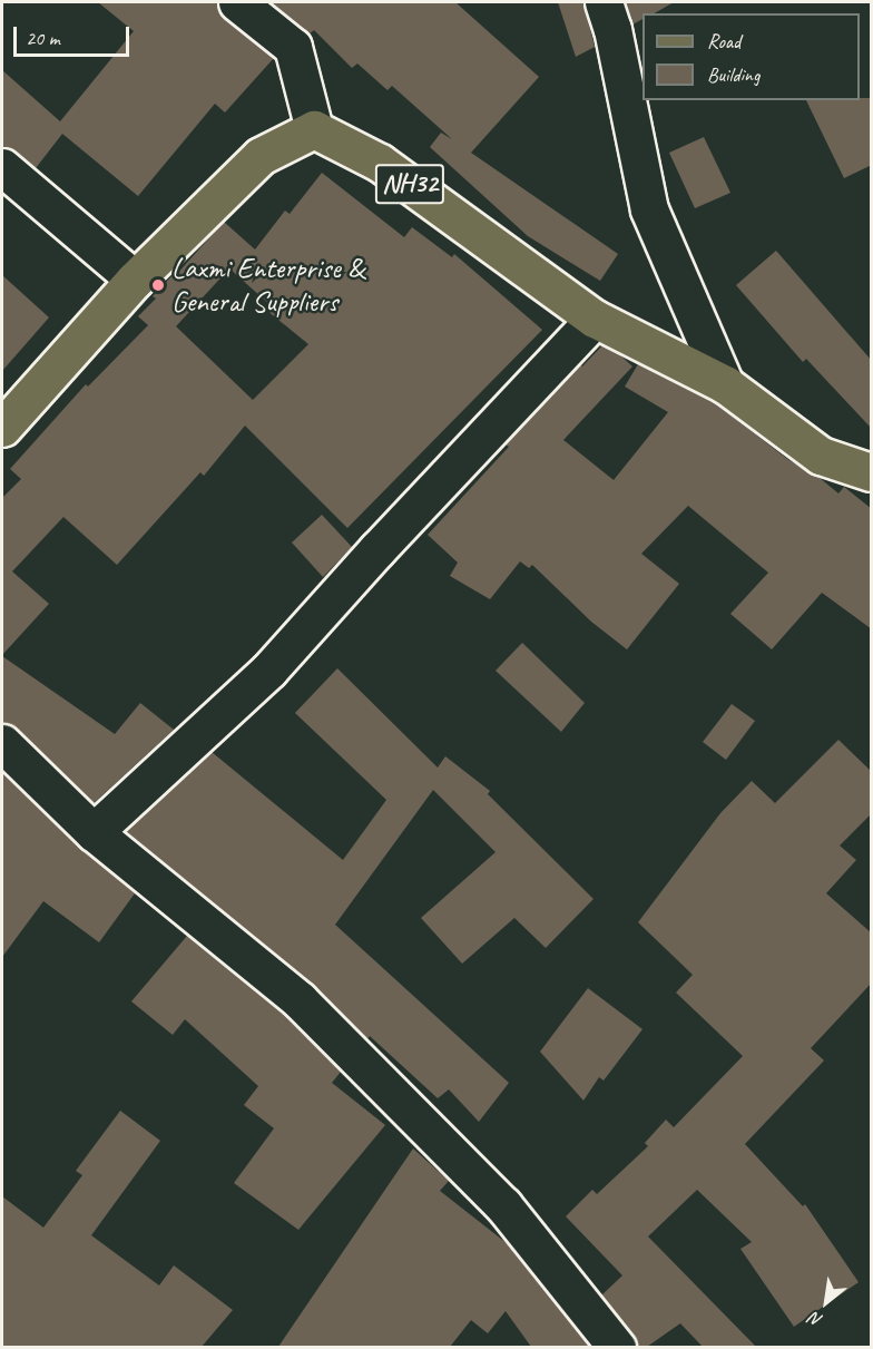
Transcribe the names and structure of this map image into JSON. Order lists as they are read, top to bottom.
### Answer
{
  "streets": {
    "main road": ["NH32"]
  },
  "places": ["Laxmi Enterprise & General Suppliers"],
  "legend": ["Road", "Building"],
  "scale_bar": "20 m",
  "north": "bottom left"
}
